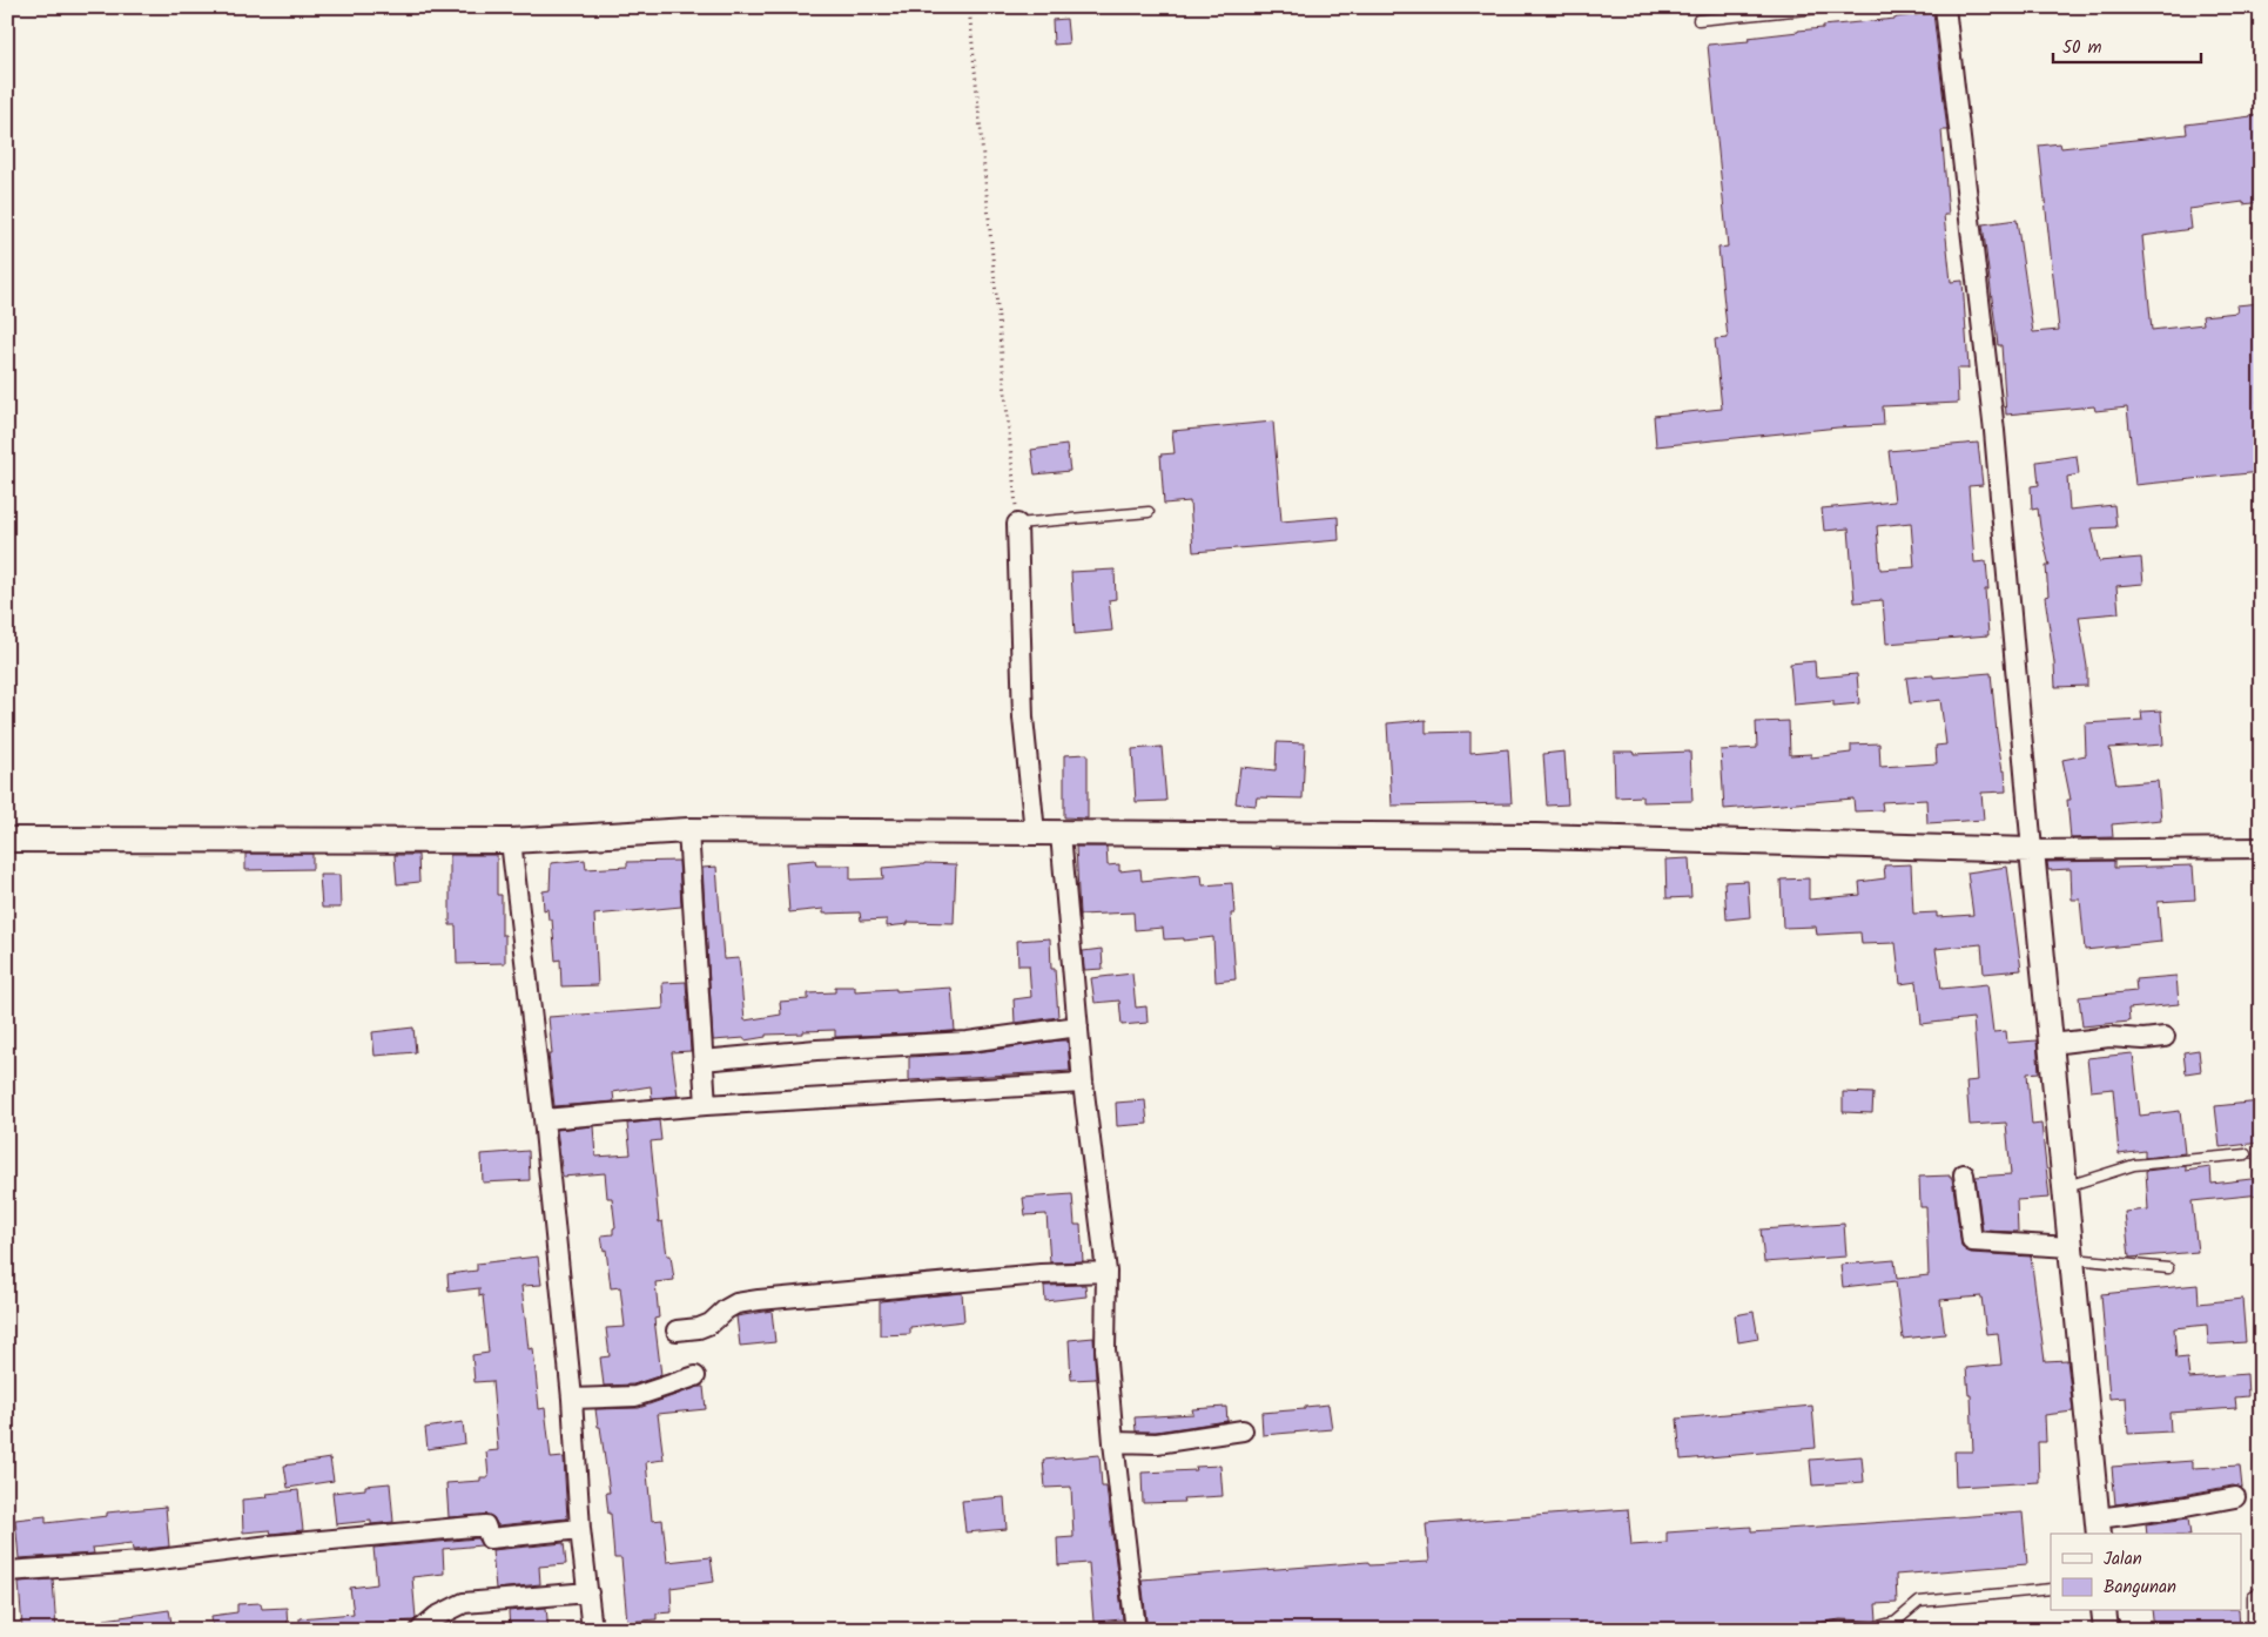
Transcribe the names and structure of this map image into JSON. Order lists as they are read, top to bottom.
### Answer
{
  "legend": ["Jalan", "Bangunan"],
  "scale_bar": "50 m"
}
